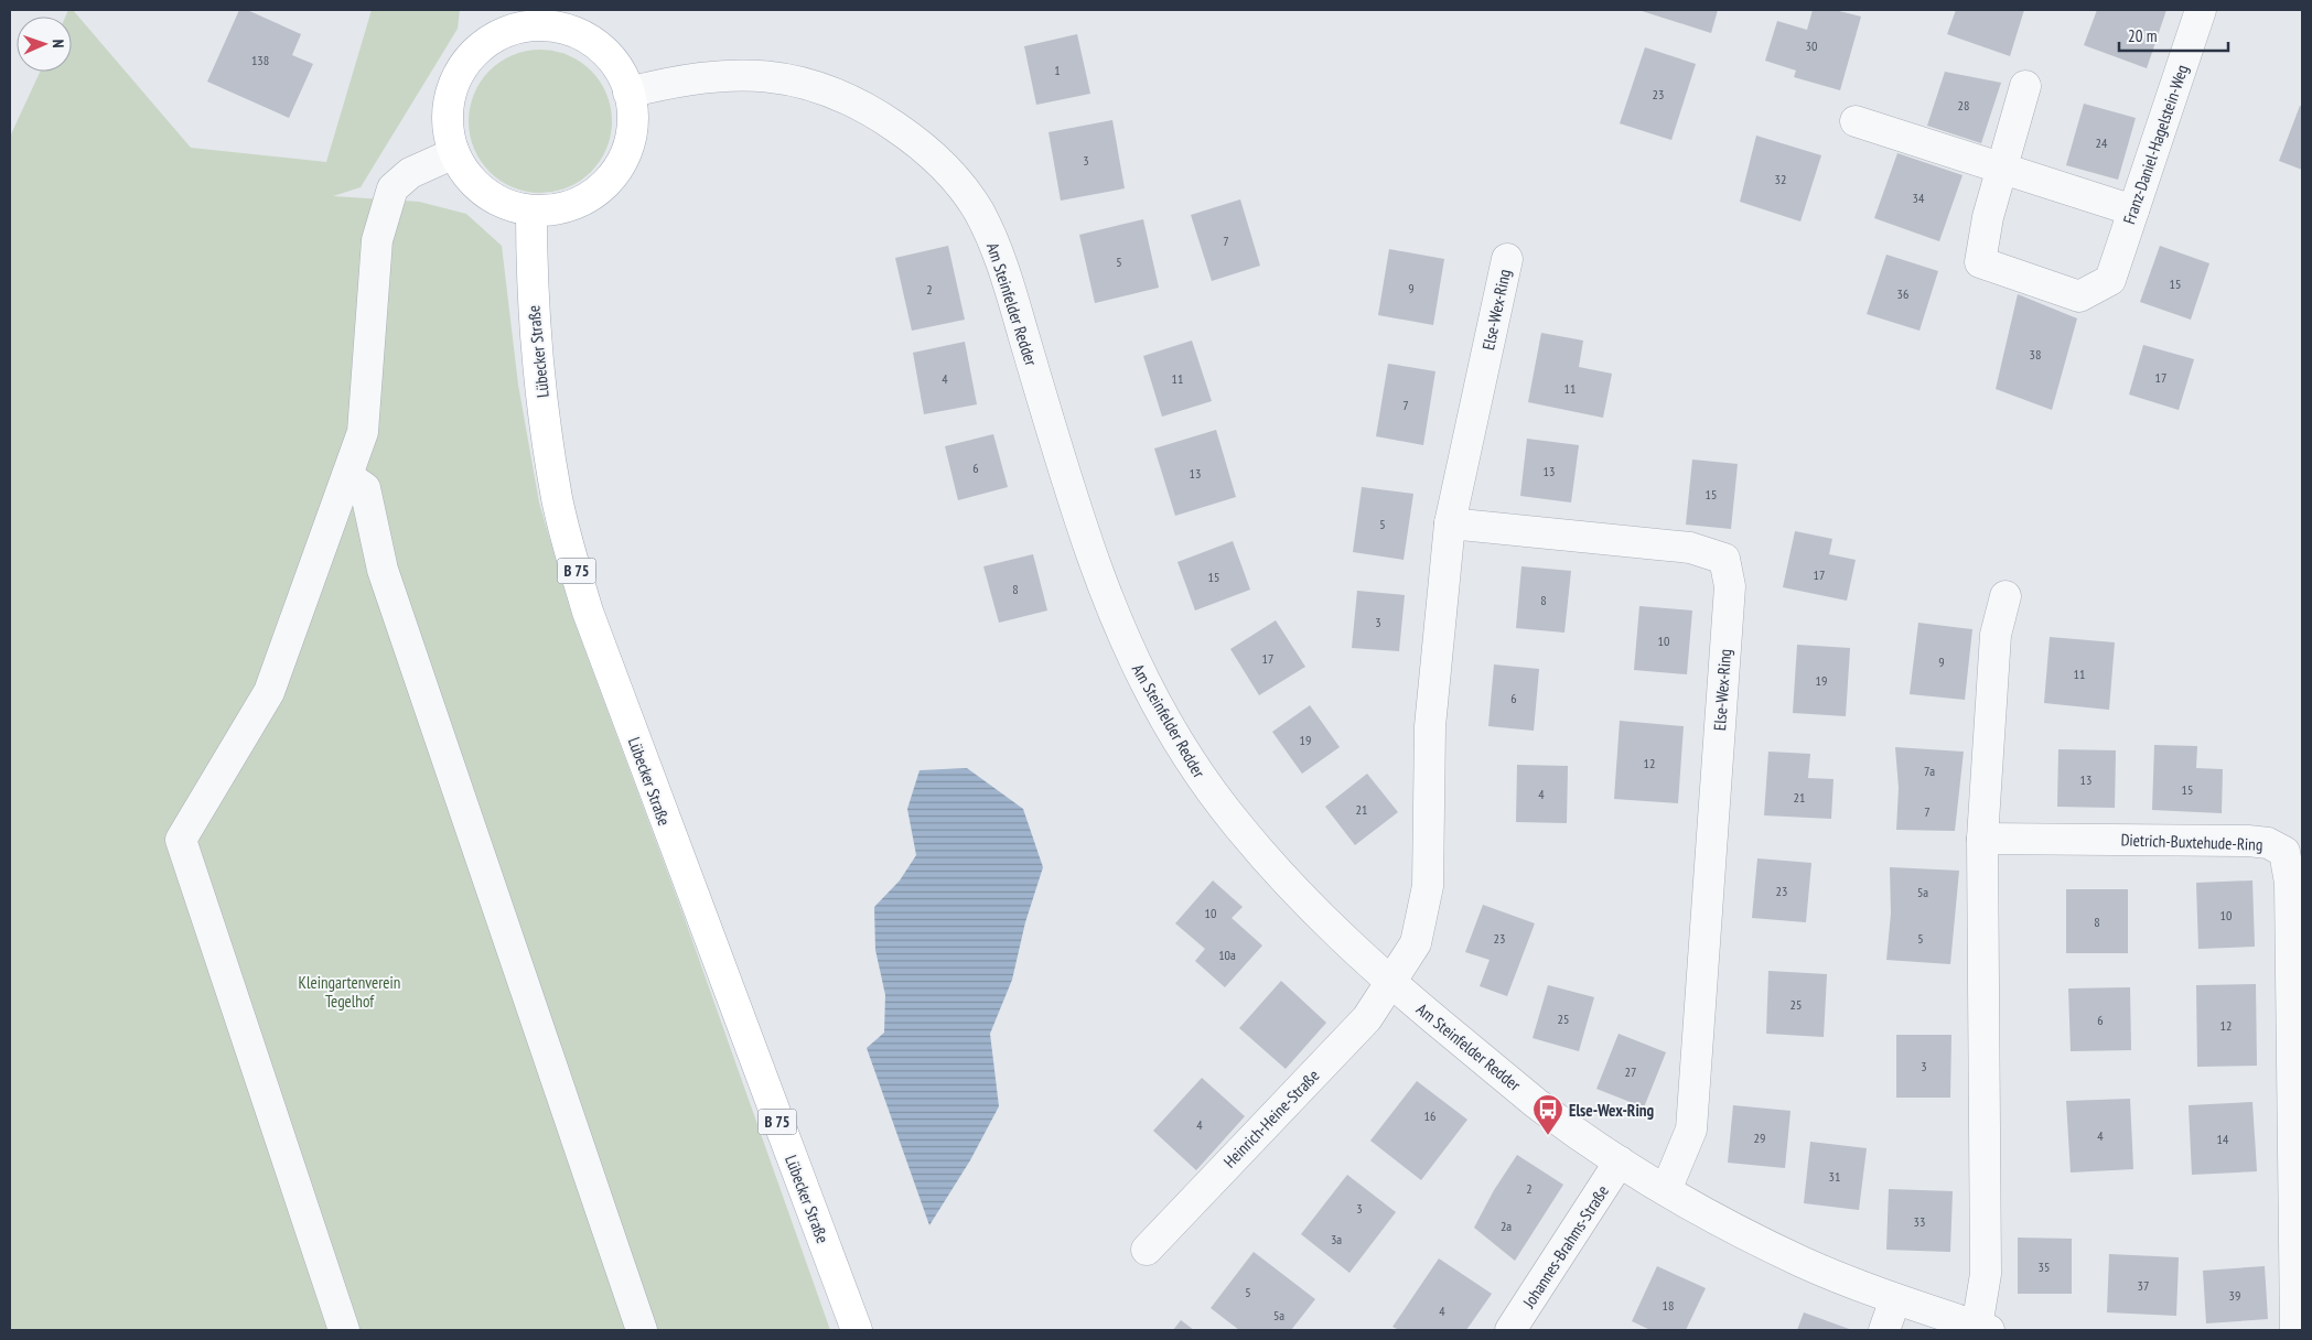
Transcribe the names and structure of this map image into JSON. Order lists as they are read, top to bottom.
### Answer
{
  "streets": {
    "main road": ["Lübecker Straße", "B 75"],
    "street": [
      "Franz-Daniel-Hagelstein-Weg",
      "Am Steinfelder Redder",
      "Else-Wex-Ring",
      "Dietrich-Buxtehude-Ring",
      "Heinrich-Heine-Straße",
      "Johannes-Brahms-Straße"
    ]
  },
  "crossings": [
    ["Am Steinfelder Redder", "Else-Wex-Ring"],
    ["Am Steinfelder Redder", "Lübecker Straße"],
    ["Am Steinfelder Redder", "Heinrich-Heine-Straße"],
    ["Am Steinfelder Redder", "Johannes-Brahms-Straße"],
    ["Else-Wex-Ring", "Heinrich-Heine-Straße"]
  ],
  "parks": ["Kleingartenverein Tegelhof"],
  "places": {
    "bus stop": ["Else-Wex-Ring"]
  },
  "house_numbers": [
    "30",
    "138",
    "1",
    "23",
    "28",
    "24",
    "3",
    "32",
    "34",
    "7",
    "5",
    "15",
    "9",
    "2",
    "36",
    "38",
    "17",
    "4",
    "11",
    "11",
    "7",
    "6",
    "13",
    "13",
    "15",
    "5",
    "17",
    "15",
    "8",
    "8",
    "3",
    "10",
    "17",
    "9",
    "11",
    "19",
    "6",
    "19",
    "12",
    "7a",
    "13",
    "15",
    "4",
    "21",
    "21",
    "7",
    "23",
    "5a",
    "10",
    "10",
    "8",
    "23",
    "5",
    "10a",
    "25",
    "25",
    "6",
    "12",
    "3",
    "27",
    "16",
    "4",
    "4",
    "29",
    "14",
    "31",
    "2",
    "3",
    "33",
    "2a",
    "3a",
    "35",
    "37",
    "5",
    "39",
    "18",
    "4",
    "5a"
  ],
  "scale_bar": "20 m",
  "north": "right"
}
